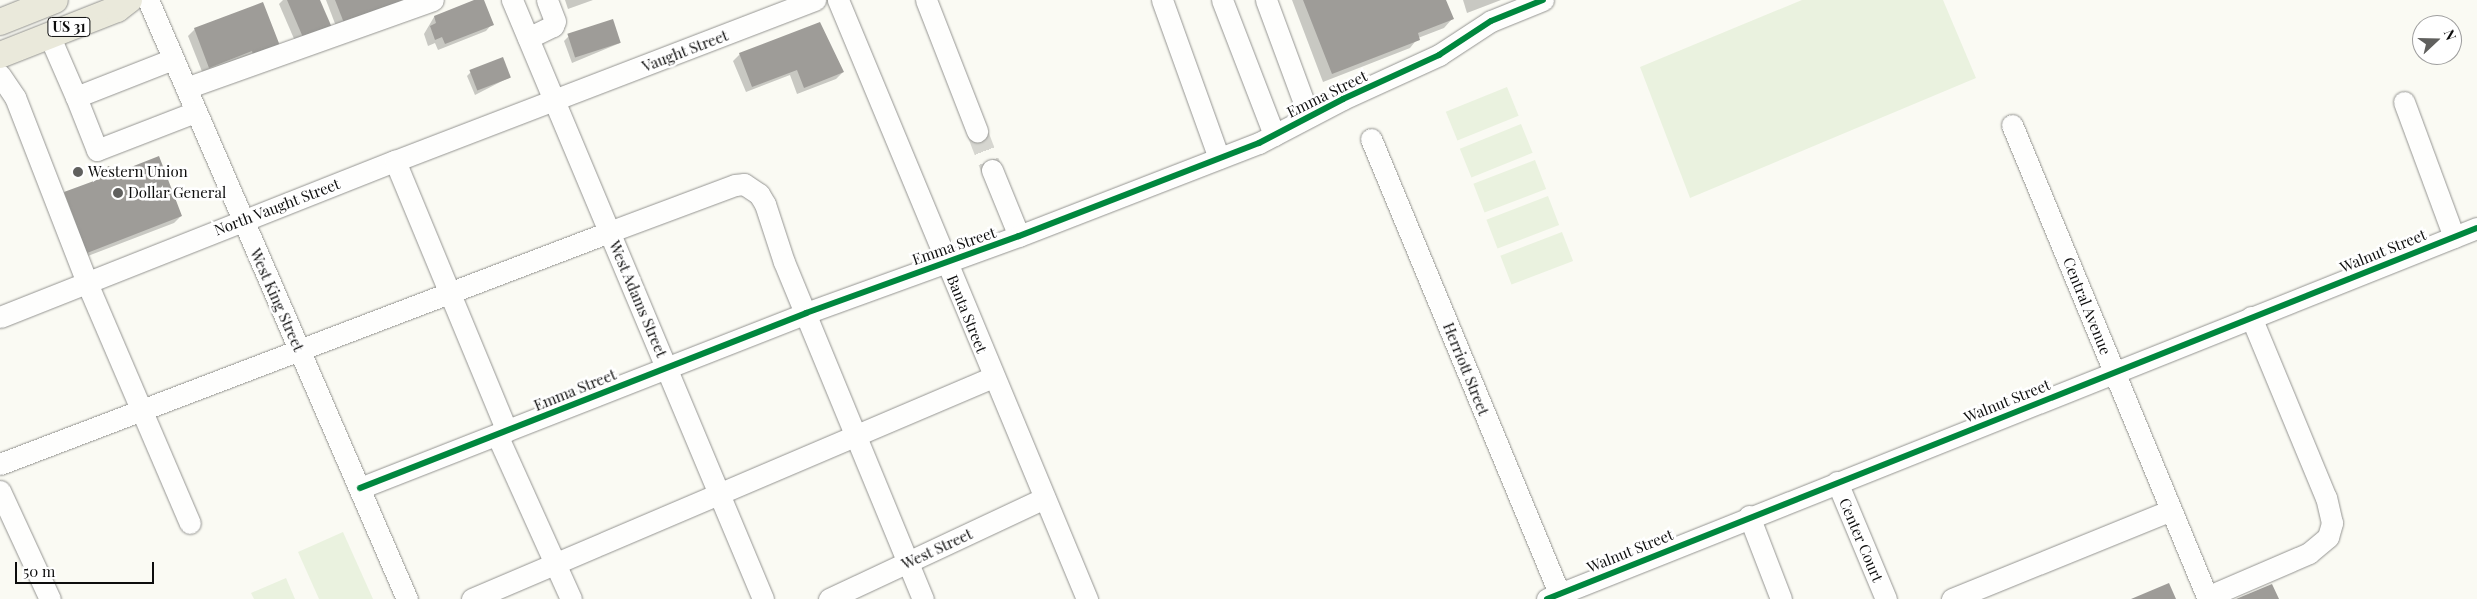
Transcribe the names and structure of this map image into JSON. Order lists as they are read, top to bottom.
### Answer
{
  "streets": {
    "main road": ["US 31"],
    "street": [
      "Vaught Street",
      "Emma Street",
      "North Vaught Street",
      "Walnut Street",
      "West Adams Street",
      "West King Street",
      "Central Avenue",
      "Banta Street",
      "Herriott Street",
      "Center Court",
      "West Street"
    ]
  },
  "crossings": [
    ["Vaught Street", "North Vaught Street"],
    ["Vaught Street", "West Adams Street"],
    ["Emma Street", "West Adams Street"],
    ["Emma Street", "West King Street"],
    ["Emma Street", "Banta Street"],
    ["North Vaught Street", "West Adams Street"],
    ["North Vaught Street", "West King Street"],
    ["Walnut Street", "Central Avenue"],
    ["Walnut Street", "Herriott Street"],
    ["Walnut Street", "Center Court"],
    ["Banta Street", "West Street"]
  ],
  "places": ["Western Union", "Dollar General"],
  "scale_bar": "50 m",
  "north": "right"
}
